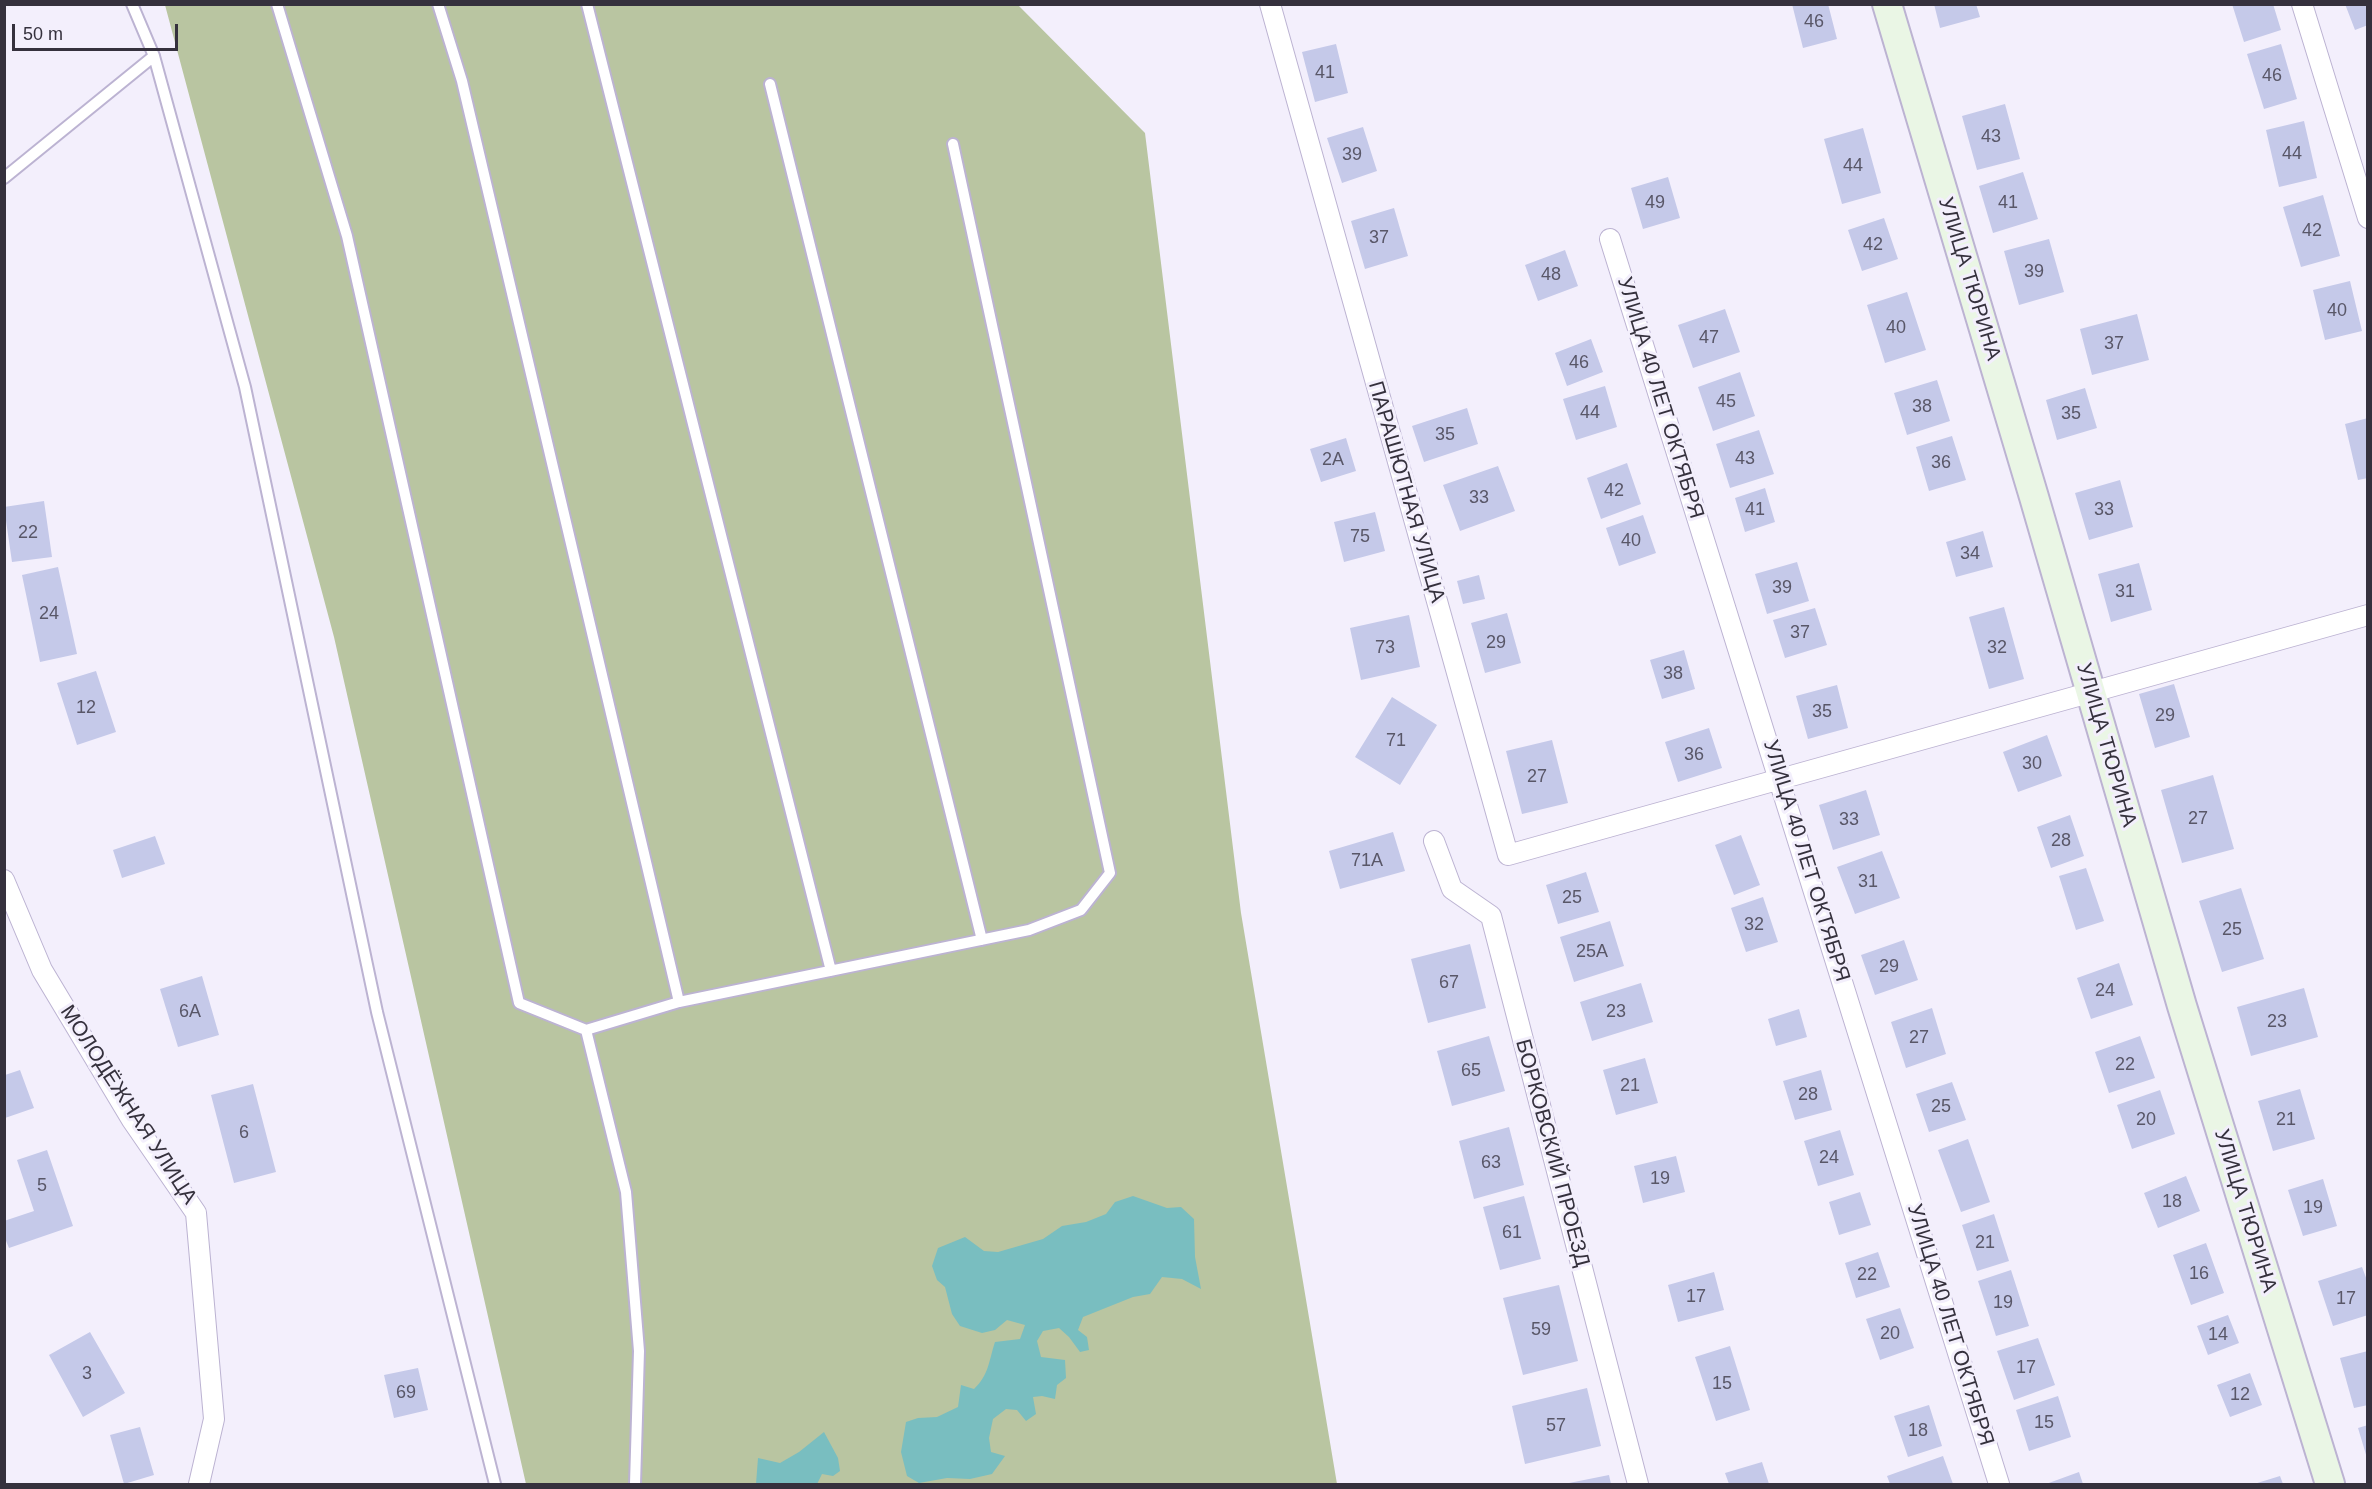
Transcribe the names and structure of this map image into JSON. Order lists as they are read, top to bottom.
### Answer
{
  "streets": {
    "street": [
      "УЛИЦА ТЮРИНА",
      "УЛИЦА 40 ЛЕТ ОКТЯБРЯ",
      "ПАРАШЮТНАЯ УЛИЦА",
      "МОЛОДЁЖНАЯ УЛИЦА",
      "БОРКОВСКИЙ ПРОЕЗД"
    ]
  },
  "crossings": [
    ["УЛИЦА 40 ЛЕТ ОКТЯБРЯ", "ПАРАШЮТНАЯ УЛИЦА"]
  ],
  "house_numbers": [
    "46",
    "41",
    "46",
    "43",
    "44",
    "39",
    "44",
    "49",
    "41",
    "42",
    "37",
    "42",
    "39",
    "48",
    "40",
    "40",
    "47",
    "37",
    "46",
    "45",
    "38",
    "44",
    "35",
    "35",
    "43",
    "2А",
    "36",
    "42",
    "33",
    "41",
    "33",
    "22",
    "75",
    "40",
    "34",
    "39",
    "31",
    "24",
    "37",
    "29",
    "73",
    "32",
    "38",
    "12",
    "35",
    "29",
    "71",
    "36",
    "30",
    "27",
    "27",
    "33",
    "28",
    "71А",
    "31",
    "25",
    "32",
    "25",
    "25А",
    "29",
    "67",
    "24",
    "6А",
    "23",
    "23",
    "27",
    "22",
    "65",
    "21",
    "28",
    "25",
    "20",
    "21",
    "6",
    "24",
    "63",
    "19",
    "5",
    "18",
    "19",
    "61",
    "21",
    "16",
    "22",
    "17",
    "17",
    "19",
    "59",
    "20",
    "14",
    "17",
    "3",
    "15",
    "69",
    "12",
    "15",
    "57",
    "18"
  ],
  "scale_bar": "50 m"
}
